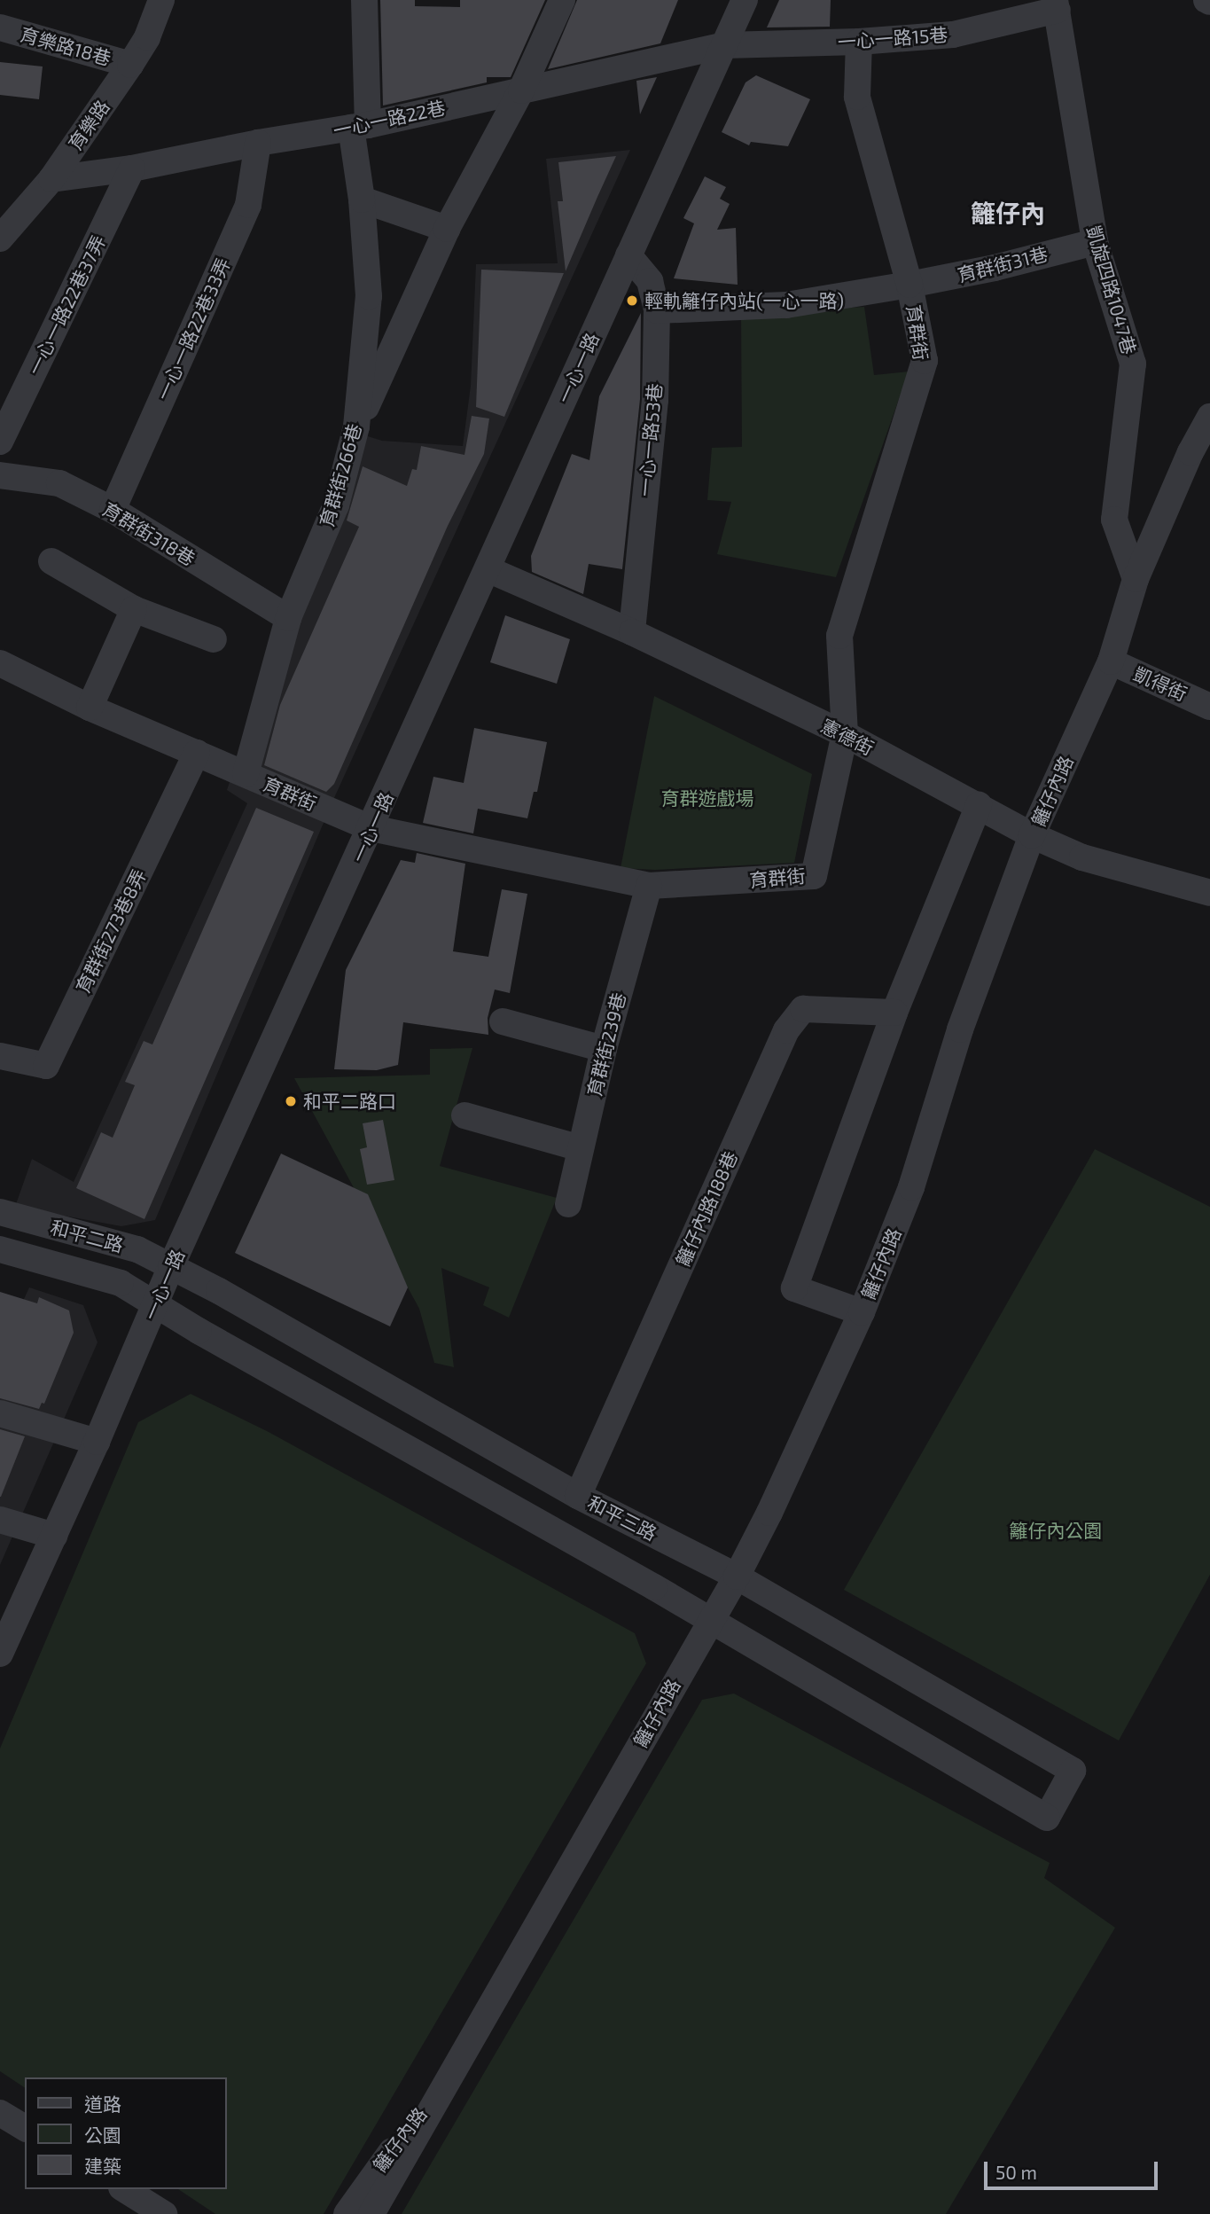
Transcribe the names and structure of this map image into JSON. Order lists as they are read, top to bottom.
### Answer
{
  "streets": {
    "street": [
      "一心一路15巷",
      "育樂路18巷",
      "一心一路22巷",
      "育樂路",
      "育群街31巷",
      "凱旋四路1047巷",
      "一心一路22巷37弄",
      "一心一路22巷33弄",
      "育群街",
      "一心一路",
      "一心一路53巷",
      "育群街266巷",
      "育群街318巷",
      "凱得街",
      "憲德街",
      "籬仔內路",
      "育群街273巷8弄",
      "育群街239巷",
      "籬仔內路188巷",
      "和平二路",
      "和平三路"
    ]
  },
  "crossings": [
    ["一心一路15巷", "一心一路22巷"],
    ["一心一路15巷", "凱旋四路1047巷"],
    ["一心一路15巷", "育群街"],
    ["一心一路15巷", "一心一路"],
    ["育樂路18巷", "育樂路"],
    ["一心一路22巷", "育樂路"],
    ["一心一路22巷", "一心一路22巷37弄"],
    ["一心一路22巷", "一心一路22巷33弄"],
    ["一心一路22巷", "一心一路"],
    ["一心一路22巷", "育群街266巷"],
    ["育群街31巷", "凱旋四路1047巷"],
    ["育群街31巷", "育群街"],
    ["育群街31巷", "一心一路53巷"],
    ["凱旋四路1047巷", "籬仔內路"],
    ["一心一路22巷33弄", "育群街318巷"],
    ["育群街", "一心一路"],
    ["育群街", "育群街266巷"],
    ["育群街", "憲德街"],
    ["育群街", "育群街273巷8弄"],
    ["育群街", "育群街239巷"],
    ["一心一路", "一心一路53巷"],
    ["一心一路", "憲德街"],
    ["一心一路", "和平二路"],
    ["一心一路", "和平三路"],
    ["一心一路53巷", "憲德街"],
    ["育群街266巷", "育群街318巷"],
    ["凱得街", "籬仔內路"],
    ["憲德街", "籬仔內路"],
    ["籬仔內路", "和平三路"],
    ["籬仔內路188巷", "和平三路"],
    ["和平二路", "和平三路"]
  ],
  "districts": ["籬仔內"],
  "parks": ["育群遊戲場", "籬仔內公園"],
  "places": ["輕軌籬仔內站(一心一路)", "和平二路口"],
  "legend": ["道路", "公園", "建築"],
  "scale_bar": "50 m"
}
